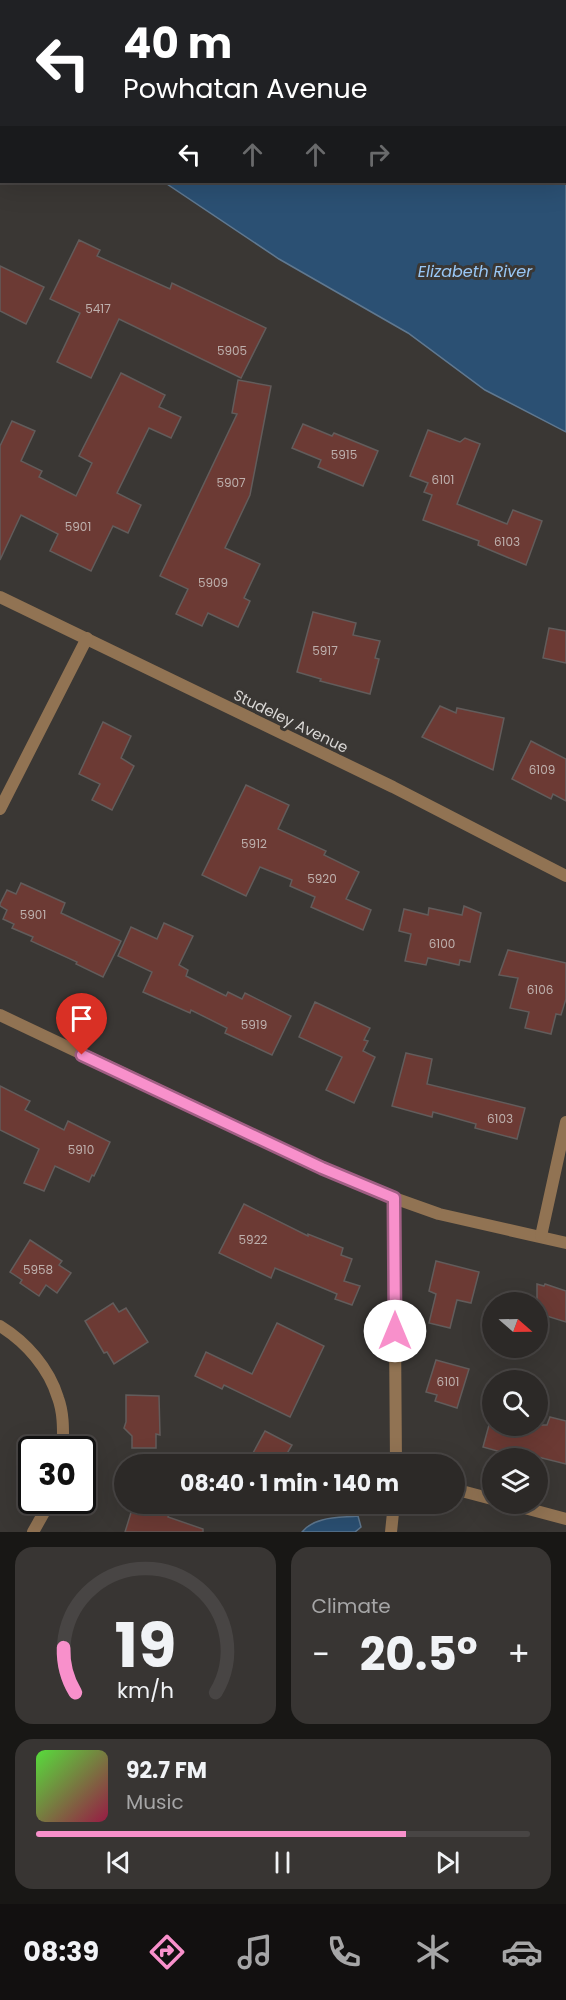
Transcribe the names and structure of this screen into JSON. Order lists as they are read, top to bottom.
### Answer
{
  "streets": {
    "street": ["Studeley Avenue"]
  },
  "water": ["Elizabeth River"],
  "house_numbers": [
    "5417",
    "5905",
    "5915",
    "6101",
    "5907",
    "5901",
    "6103",
    "5909",
    "5917",
    "6109",
    "5912",
    "5920",
    "5901",
    "6100",
    "6106",
    "5919",
    "6103",
    "5910",
    "5922",
    "5958",
    "6101"
  ],
  "north": "right",
  "page": {
    "turn": ["40 m", "Powhatan Avenue"],
    "limit": "30",
    "trip": "08:40 · 1 min · 140 m",
    "tile": "Climate",
    "heat": ["−", "20.5°", "+"],
    "song": ["92.7 FM", "Music"],
    "tabs": "08:39",
    "gauge": ["19", "km/h"]
  }
}
